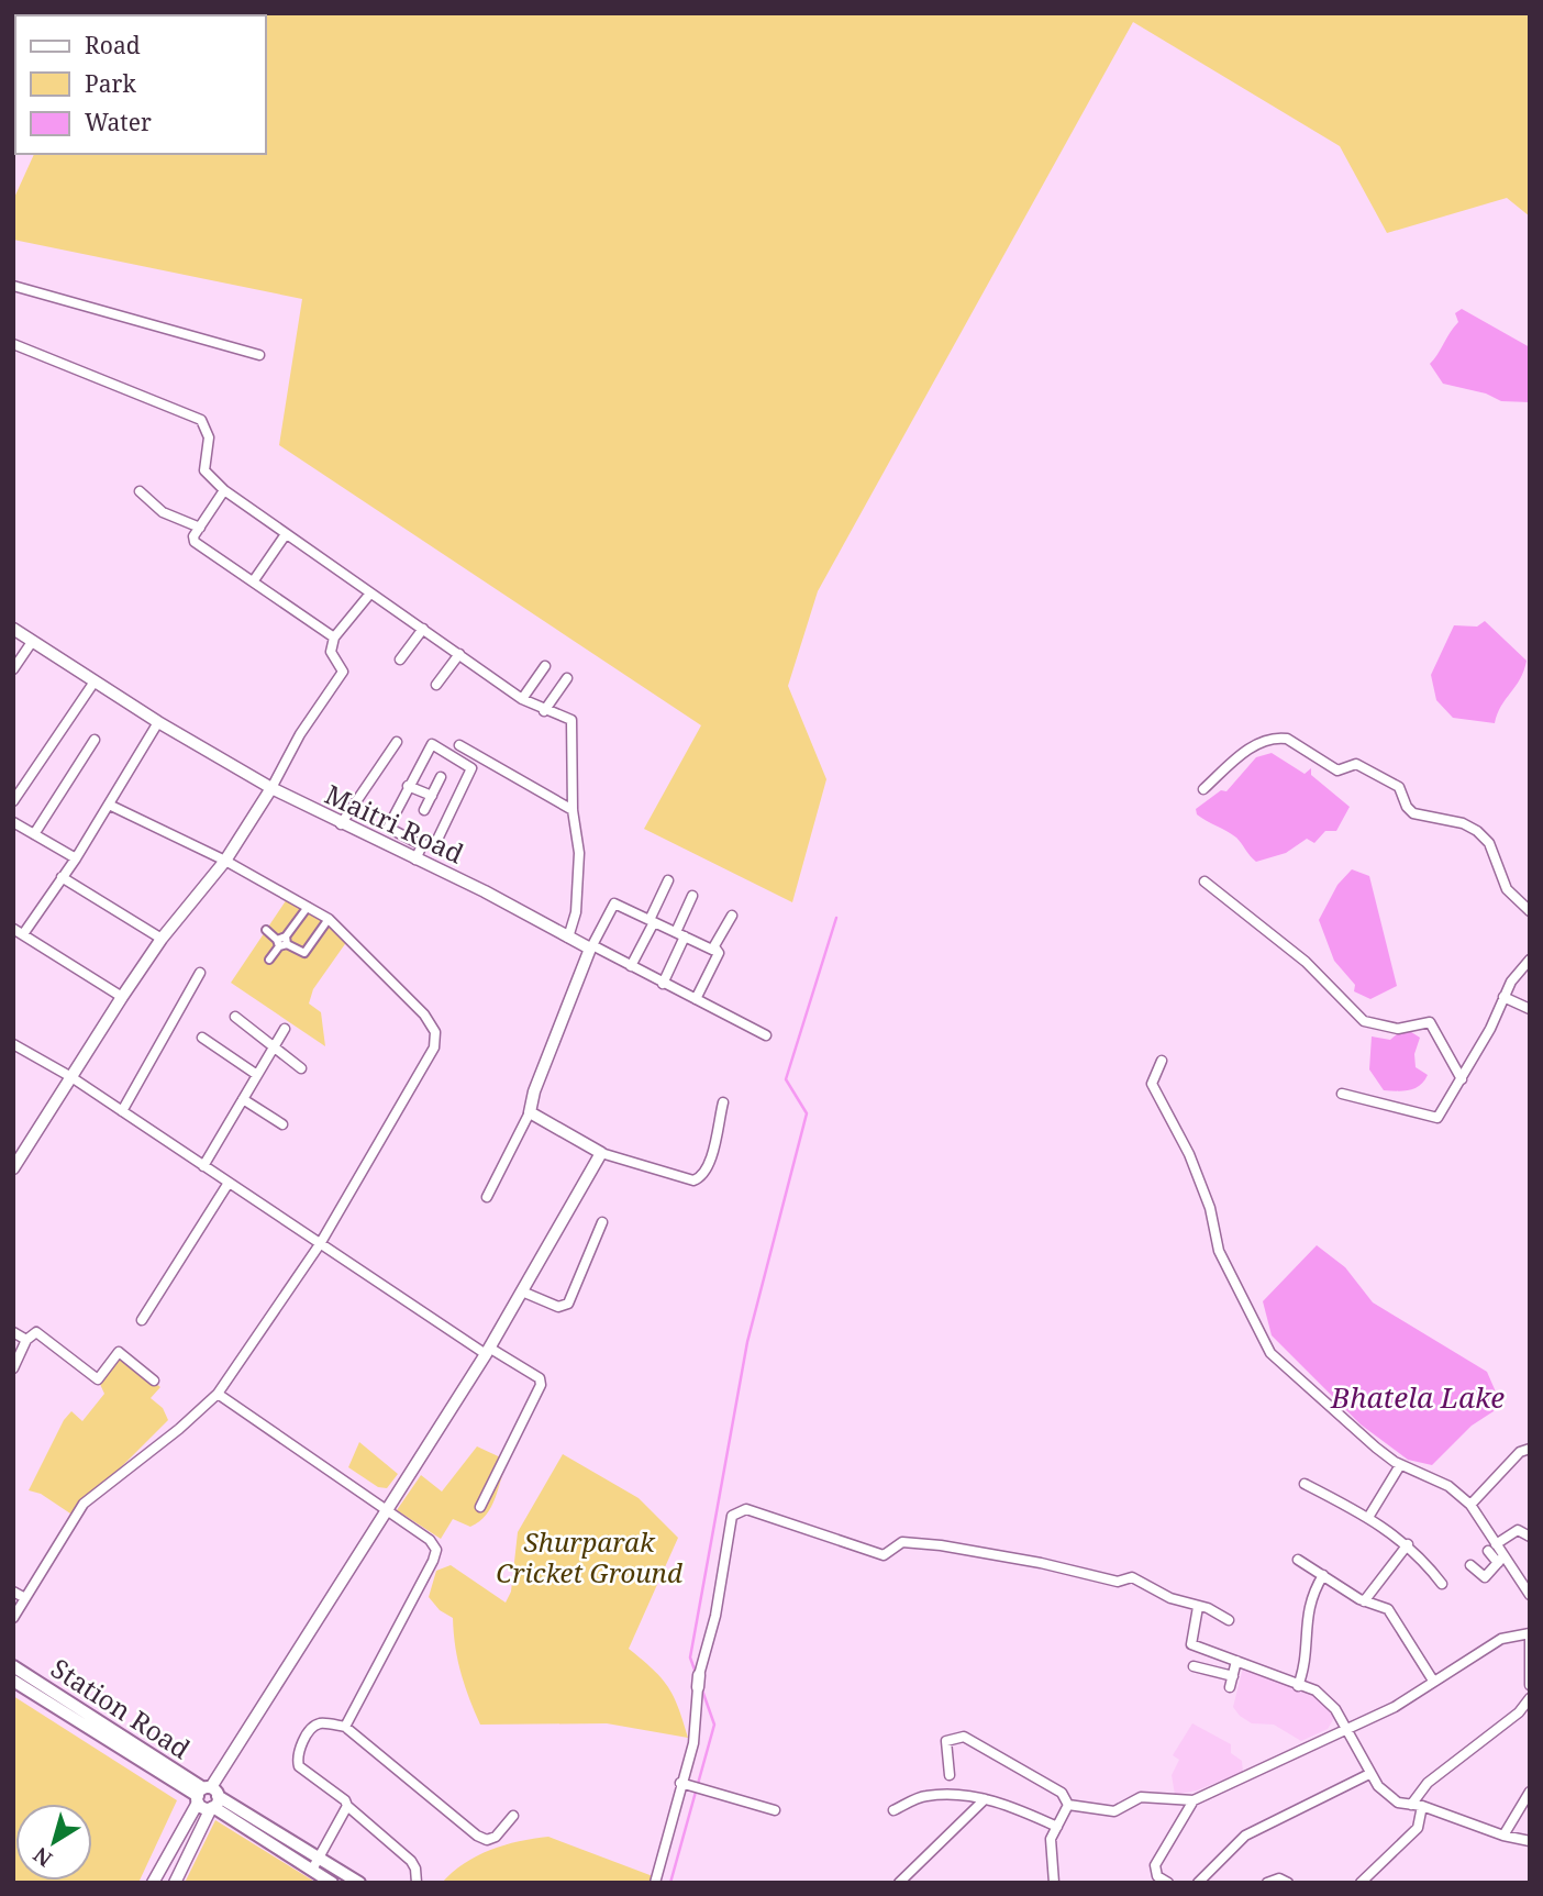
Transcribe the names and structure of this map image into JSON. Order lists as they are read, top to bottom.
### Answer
{
  "streets": {
    "main road": ["Station Road"],
    "street": ["Maitri Road"]
  },
  "water": ["Bhatela Lake"],
  "parks": ["Shurparak Cricket Ground"],
  "legend": ["Road", "Park", "Water"],
  "north": "bottom left"
}
